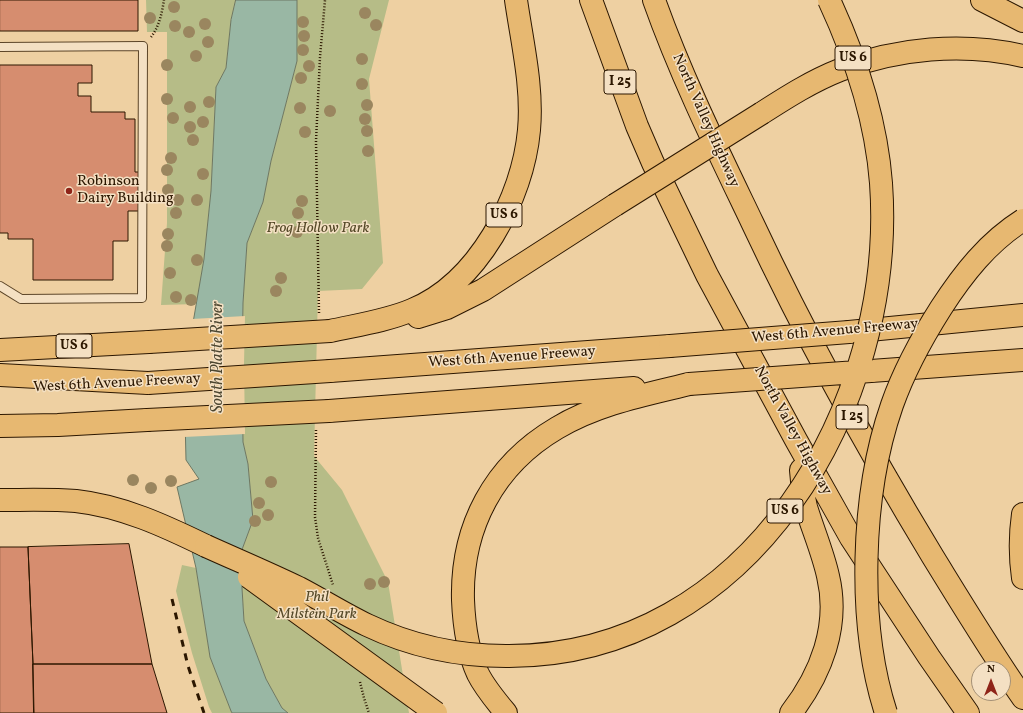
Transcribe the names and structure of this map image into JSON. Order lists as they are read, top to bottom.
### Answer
{
  "streets": {
    "highway": [
      "US 6",
      "I 25",
      "North Valley Highway",
      "West 6th Avenue Freeway"
    ]
  },
  "water": ["South Platte River"],
  "parks": ["Frog Hollow Park", "Phil Milstein Park"],
  "places": ["Robinson Dairy Building"],
  "north": "top"
}
